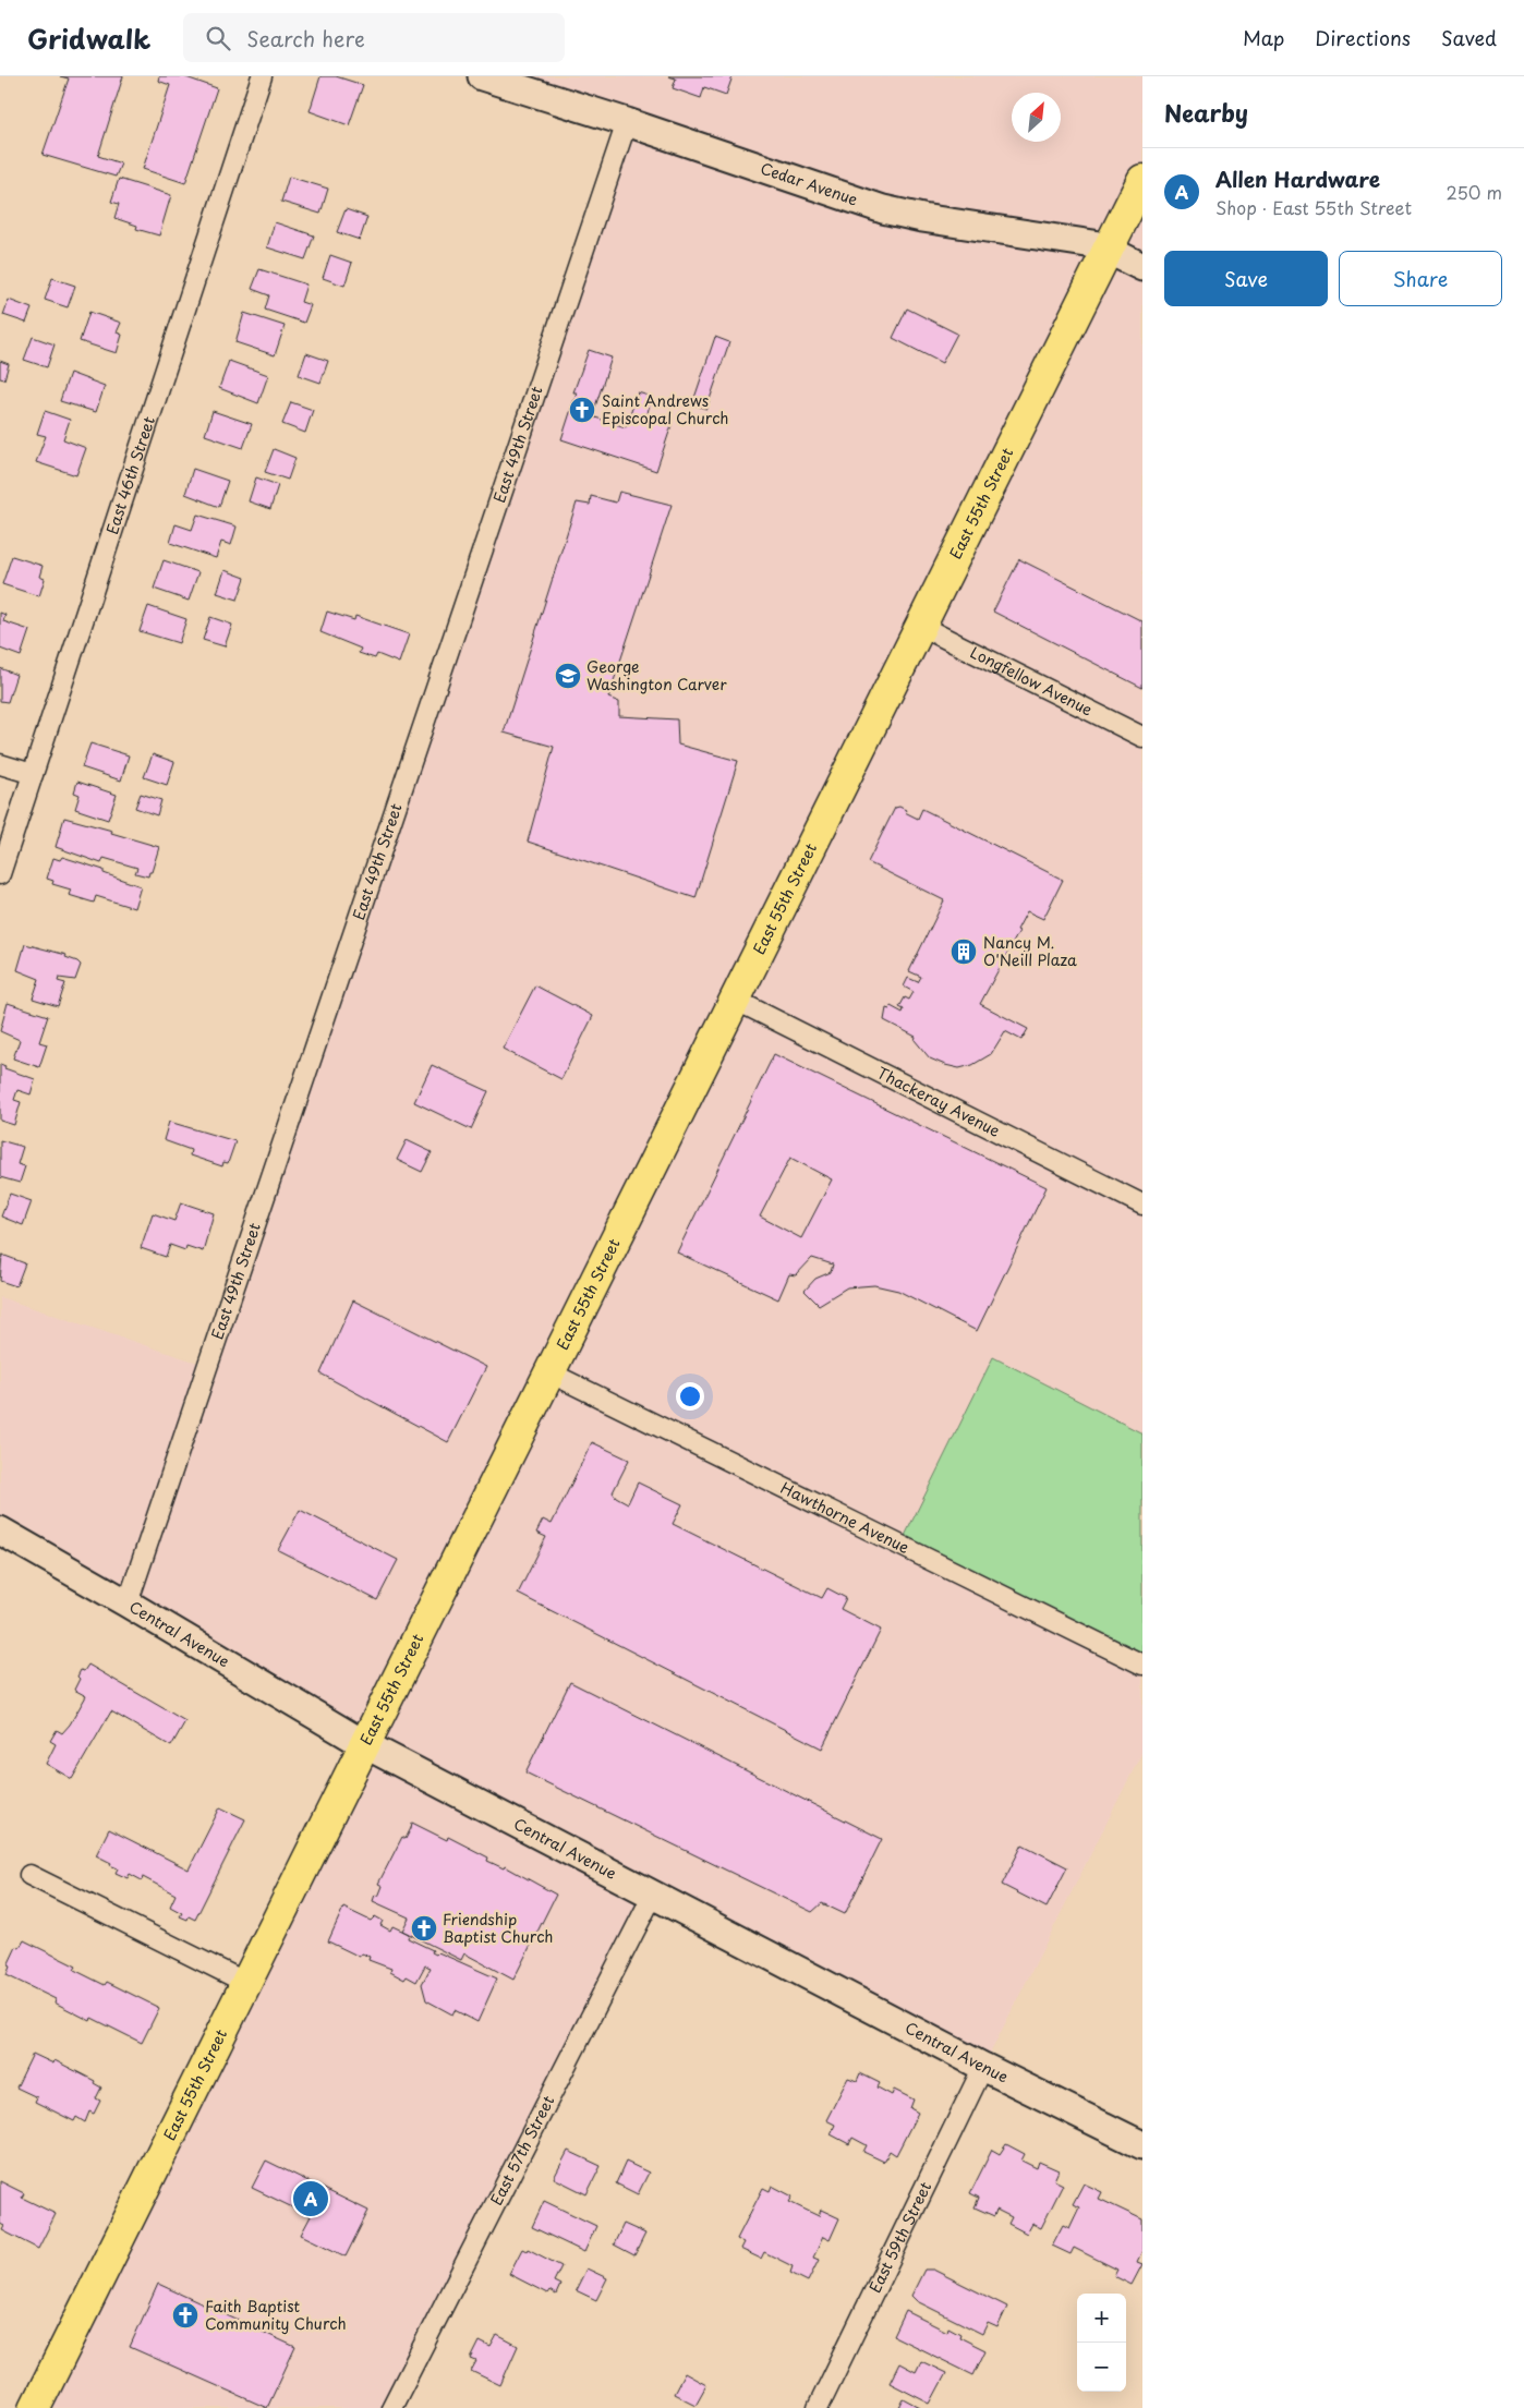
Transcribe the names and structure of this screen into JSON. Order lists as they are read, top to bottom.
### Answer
{
  "streets": {
    "main road": ["East 55th Street"],
    "street": [
      "Cedar Avenue",
      "East 49th Street",
      "East 46th Street",
      "Longfellow Avenue",
      "Thackeray Avenue",
      "Hawthorne Avenue",
      "Central Avenue",
      "East 57th Street",
      "East 59th Street"
    ]
  },
  "crossings": [
    ["Cedar Avenue", "East 49th Street"],
    ["Cedar Avenue", "East 55th Street"],
    ["East 49th Street", "Central Avenue"],
    ["East 55th Street", "Longfellow Avenue"],
    ["East 55th Street", "Thackeray Avenue"],
    ["East 55th Street", "Hawthorne Avenue"],
    ["East 55th Street", "Central Avenue"],
    ["Central Avenue", "East 57th Street"],
    ["Central Avenue", "East 59th Street"]
  ],
  "places": {
    "church": ["Saint Andrews Episcopal Church", "Friendship Baptist Church", "Faith Baptist Community Church"],
    "school or university": ["George Washington Carver"],
    "building": ["Nancy M. O'Neill Plaza"]
  },
  "north": "top right",
  "page": {
    "header": "Gridwalk",
    "search": "Search here",
    "nav": ["Map", "Directions", "Saved"],
    "heading": "Nearby",
    "list": [
      {
        "mark": "A",
        "name": "Allen Hardware",
        "note": "Shop · East 55th Street",
        "value": "250 m"
      }
    ],
    "buttons": ["Save", "Share"],
    "pins": "A",
    "map_buttons": ["+", "−"]
  }
}
